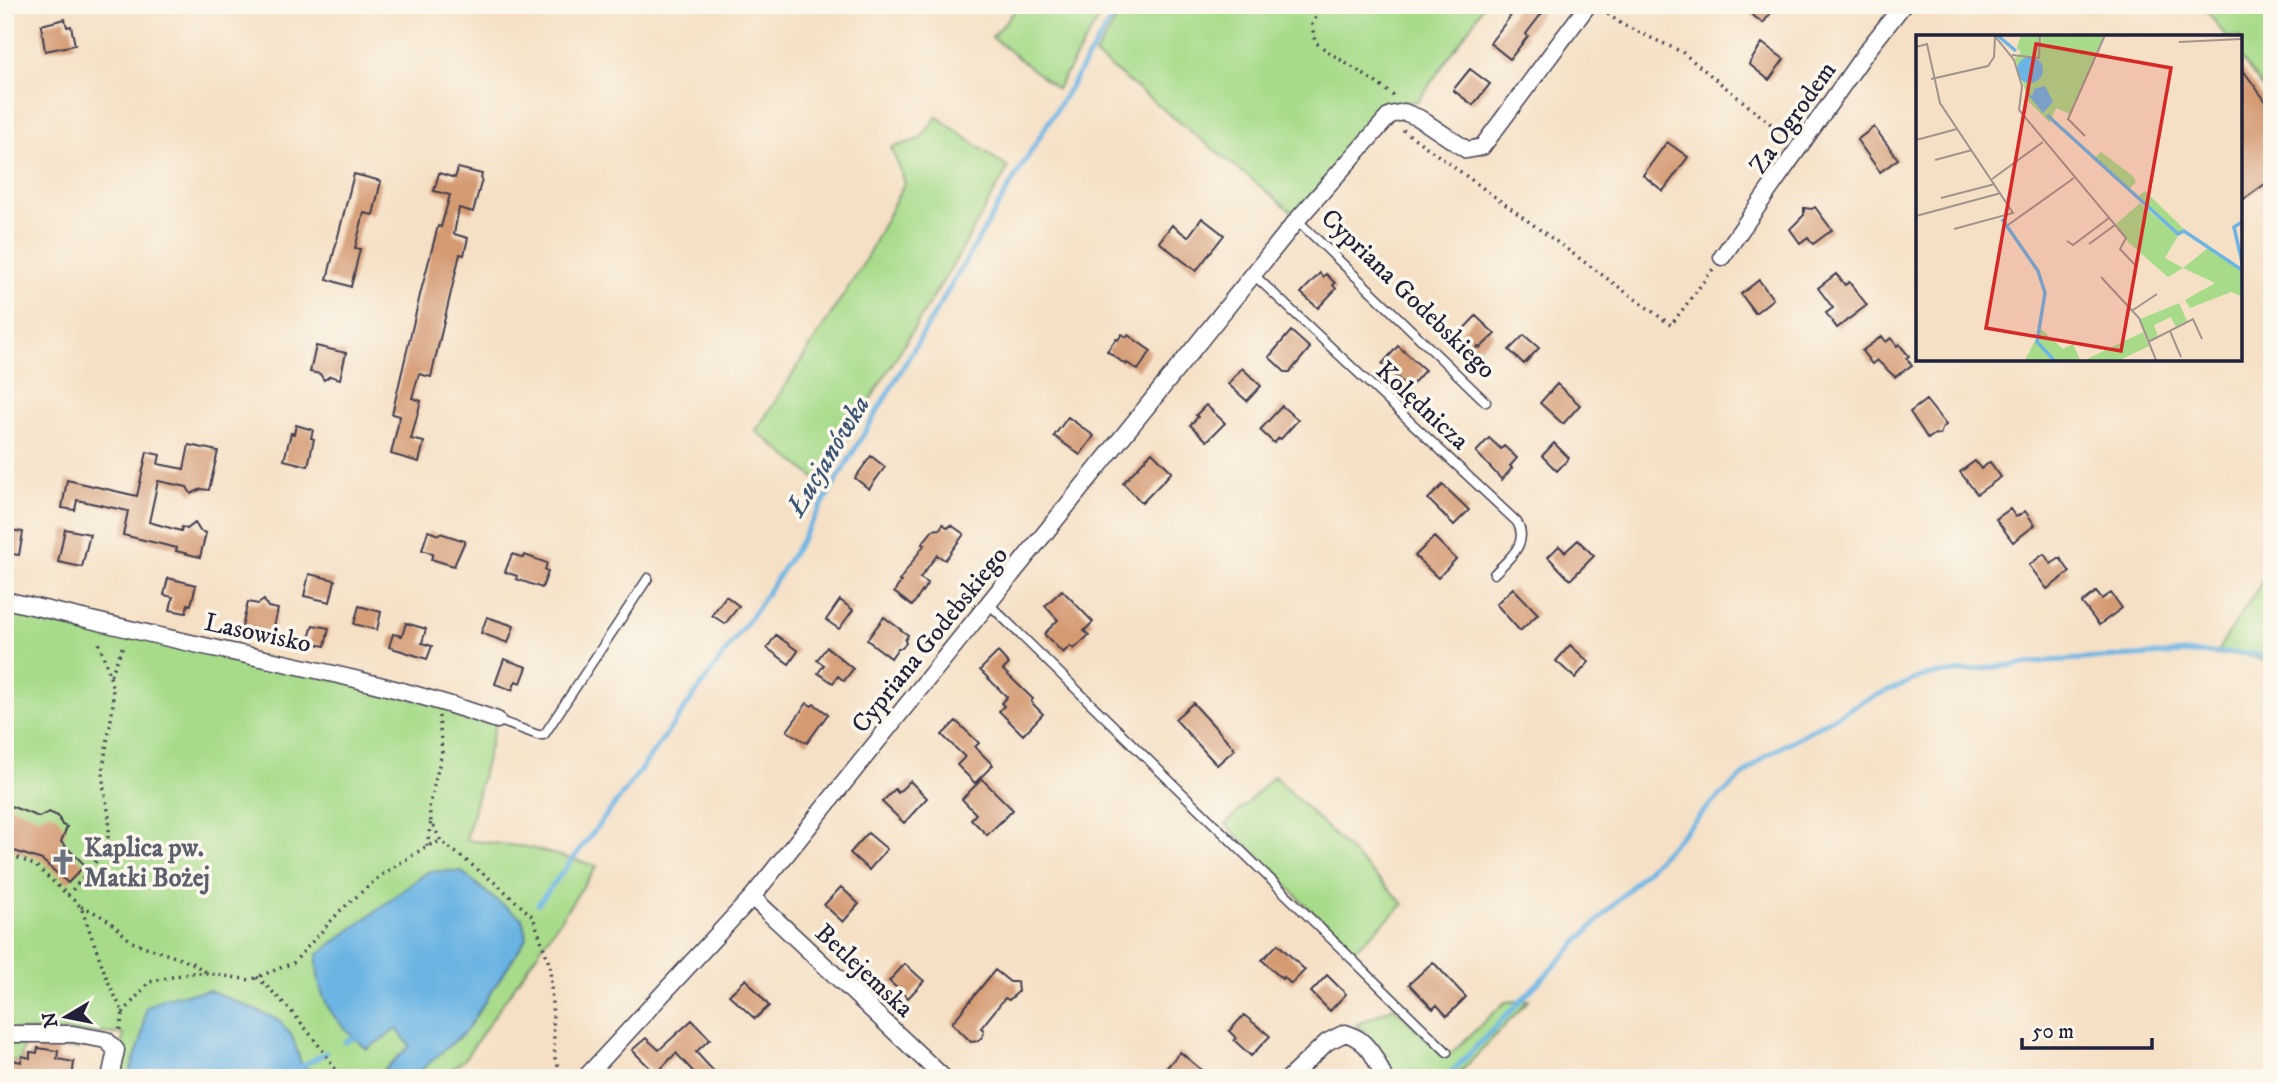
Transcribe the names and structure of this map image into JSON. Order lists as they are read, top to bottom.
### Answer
{
  "streets": {
    "street": [
      "Za Ogrodem",
      "Cypriana Godebskiego",
      "Lasowisko",
      "Betlejemska"
    ],
    "lane": ["Kolędnicza"]
  },
  "crossings": [
    ["Cypriana Godebskiego", "Kolędnicza"],
    ["Cypriana Godebskiego", "Betlejemska"]
  ],
  "water": ["Łucjanówka"],
  "places": {
    "church": ["Kaplica pw. Matki Bożej"]
  },
  "scale_bar": "50 m",
  "north": "left"
}
